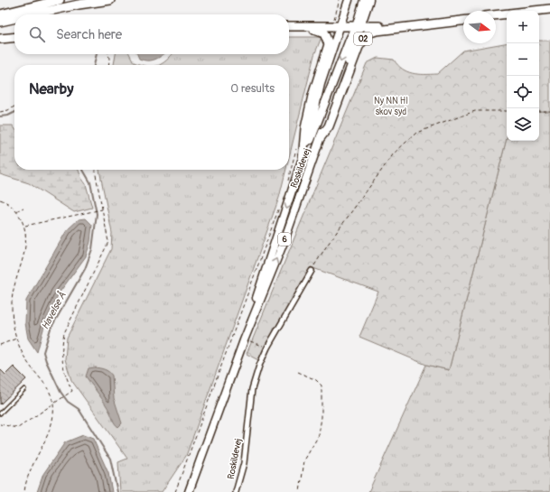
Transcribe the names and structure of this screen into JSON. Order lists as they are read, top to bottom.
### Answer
{
  "streets": {
    "highway": ["O2"],
    "main road": ["Roskildevej", "6"]
  },
  "crossings": [
    ["O2", "Roskildevej"]
  ],
  "water": ["Havelse Å"],
  "parks": ["Ny NN HI skov syd"],
  "north": "right",
  "page": {
    "map_buttons": ["+", "−"],
    "search": "Search here",
    "heading": ["Nearby", "0 results"]
  }
}
